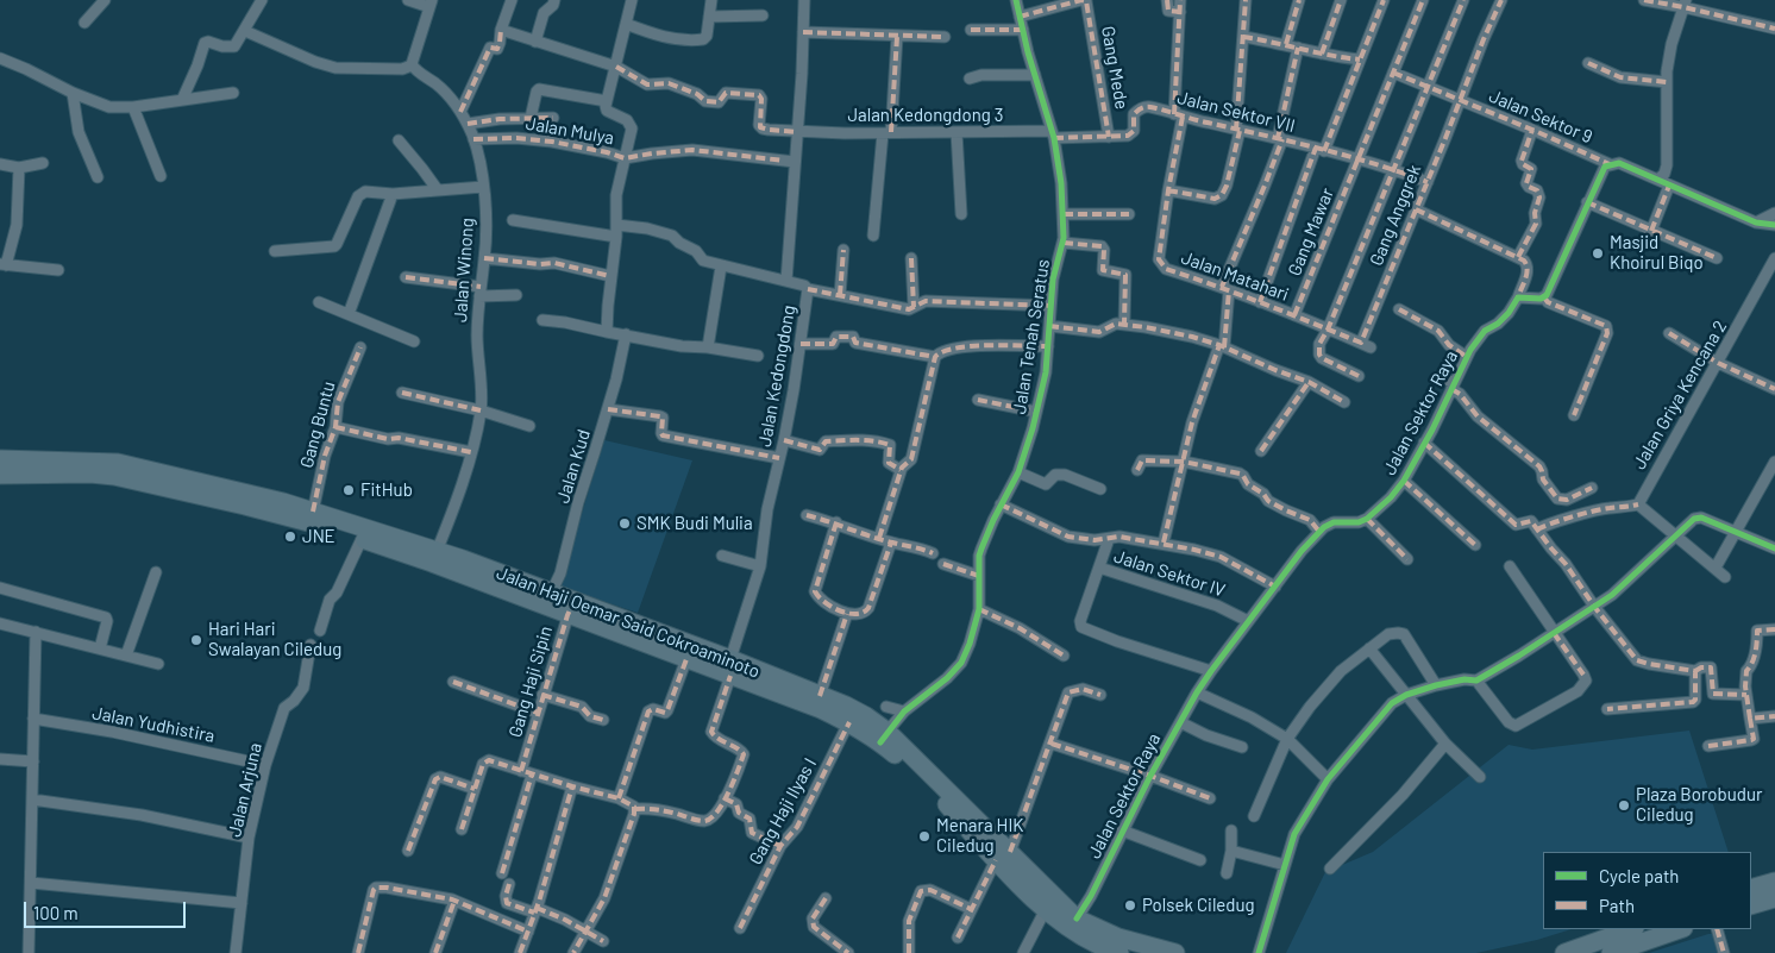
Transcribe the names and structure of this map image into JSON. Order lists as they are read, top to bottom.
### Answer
{
  "streets": {
    "main road": ["Jalan Haji Oemar Said Cokroaminoto"],
    "street": [
      "Gang Mede",
      "Jalan Sektor VII",
      "Jalan Kedongdong 3",
      "Jalan Sektor 9",
      "Jalan Mulya",
      "Gang Anggrek",
      "Gang Mawar",
      "Jalan Winong",
      "Jalan Matahari",
      "Jalan Tenah Seratus",
      "Jalan Kedongdong",
      "Jalan Griya Kencana 2",
      "Jalan Sektor Raya",
      "Gang Buntu",
      "Jalan Kud",
      "Jalan Sektor IV",
      "Gang Haji Sipin",
      "Jalan Yudhistira",
      "Jalan Arjuna",
      "Gang Haji Ilyas I"
    ]
  },
  "crossings": [
    ["Gang Mede", "Jalan Sektor VII"],
    ["Gang Mede", "Jalan Tenah Seratus"],
    ["Jalan Sektor VII", "Jalan Kedongdong 3"],
    ["Jalan Sektor VII", "Gang Anggrek"],
    ["Jalan Sektor VII", "Gang Mawar"],
    ["Jalan Sektor VII", "Jalan Matahari"],
    ["Jalan Sektor VII", "Jalan Tenah Seratus"],
    ["Jalan Kedongdong 3", "Jalan Tenah Seratus"],
    ["Jalan Kedongdong 3", "Jalan Kedongdong"],
    ["Jalan Sektor 9", "Gang Anggrek"],
    ["Jalan Sektor 9", "Gang Mawar"],
    ["Jalan Mulya", "Jalan Winong"],
    ["Gang Anggrek", "Jalan Matahari"],
    ["Gang Mawar", "Jalan Matahari"],
    ["Jalan Winong", "Jalan Haji Oemar Said Cokroaminoto"],
    ["Jalan Tenah Seratus", "Jalan Haji Oemar Said Cokroaminoto"],
    ["Jalan Kedongdong", "Jalan Haji Oemar Said Cokroaminoto"],
    ["Jalan Sektor Raya", "Jalan Sektor IV"],
    ["Jalan Sektor Raya", "Jalan Haji Oemar Said Cokroaminoto"],
    ["Gang Buntu", "Jalan Haji Oemar Said Cokroaminoto"],
    ["Jalan Kud", "Jalan Haji Oemar Said Cokroaminoto"],
    ["Jalan Haji Oemar Said Cokroaminoto", "Gang Haji Sipin"],
    ["Jalan Haji Oemar Said Cokroaminoto", "Gang Haji Ilyas I"],
    ["Jalan Yudhistira", "Jalan Arjuna"]
  ],
  "places": [
    "Masjid Khoirul Biqo",
    "FitHub",
    "SMK Budi Mulia",
    "JNE",
    "Hari Hari Swalayan Ciledug",
    "Plaza Borobudur Ciledug",
    "Menara HIK Ciledug",
    "Polsek Ciledug"
  ],
  "legend": ["Cycle path", "Path"],
  "scale_bar": "100 m"
}
